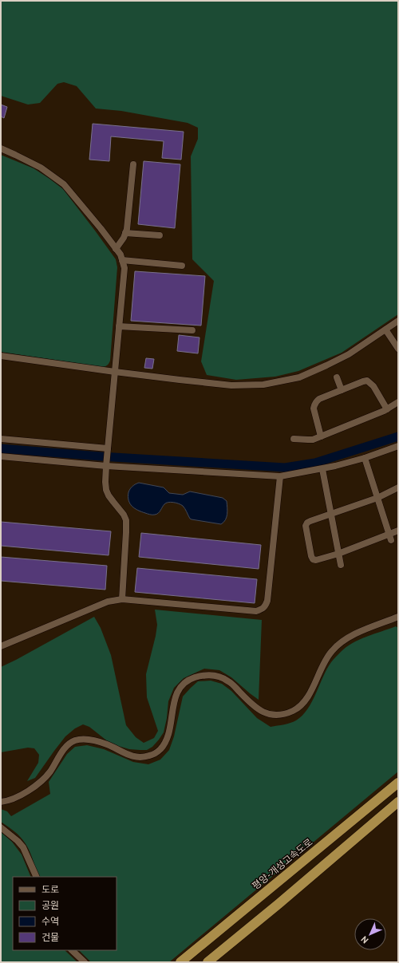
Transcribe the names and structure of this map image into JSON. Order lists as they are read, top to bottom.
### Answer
{
  "streets": {
    "highway": ["평양-개성고속도로"]
  },
  "legend": [
    "도로",
    "공원",
    "수역",
    "건물"
  ],
  "north": "bottom left"
}
